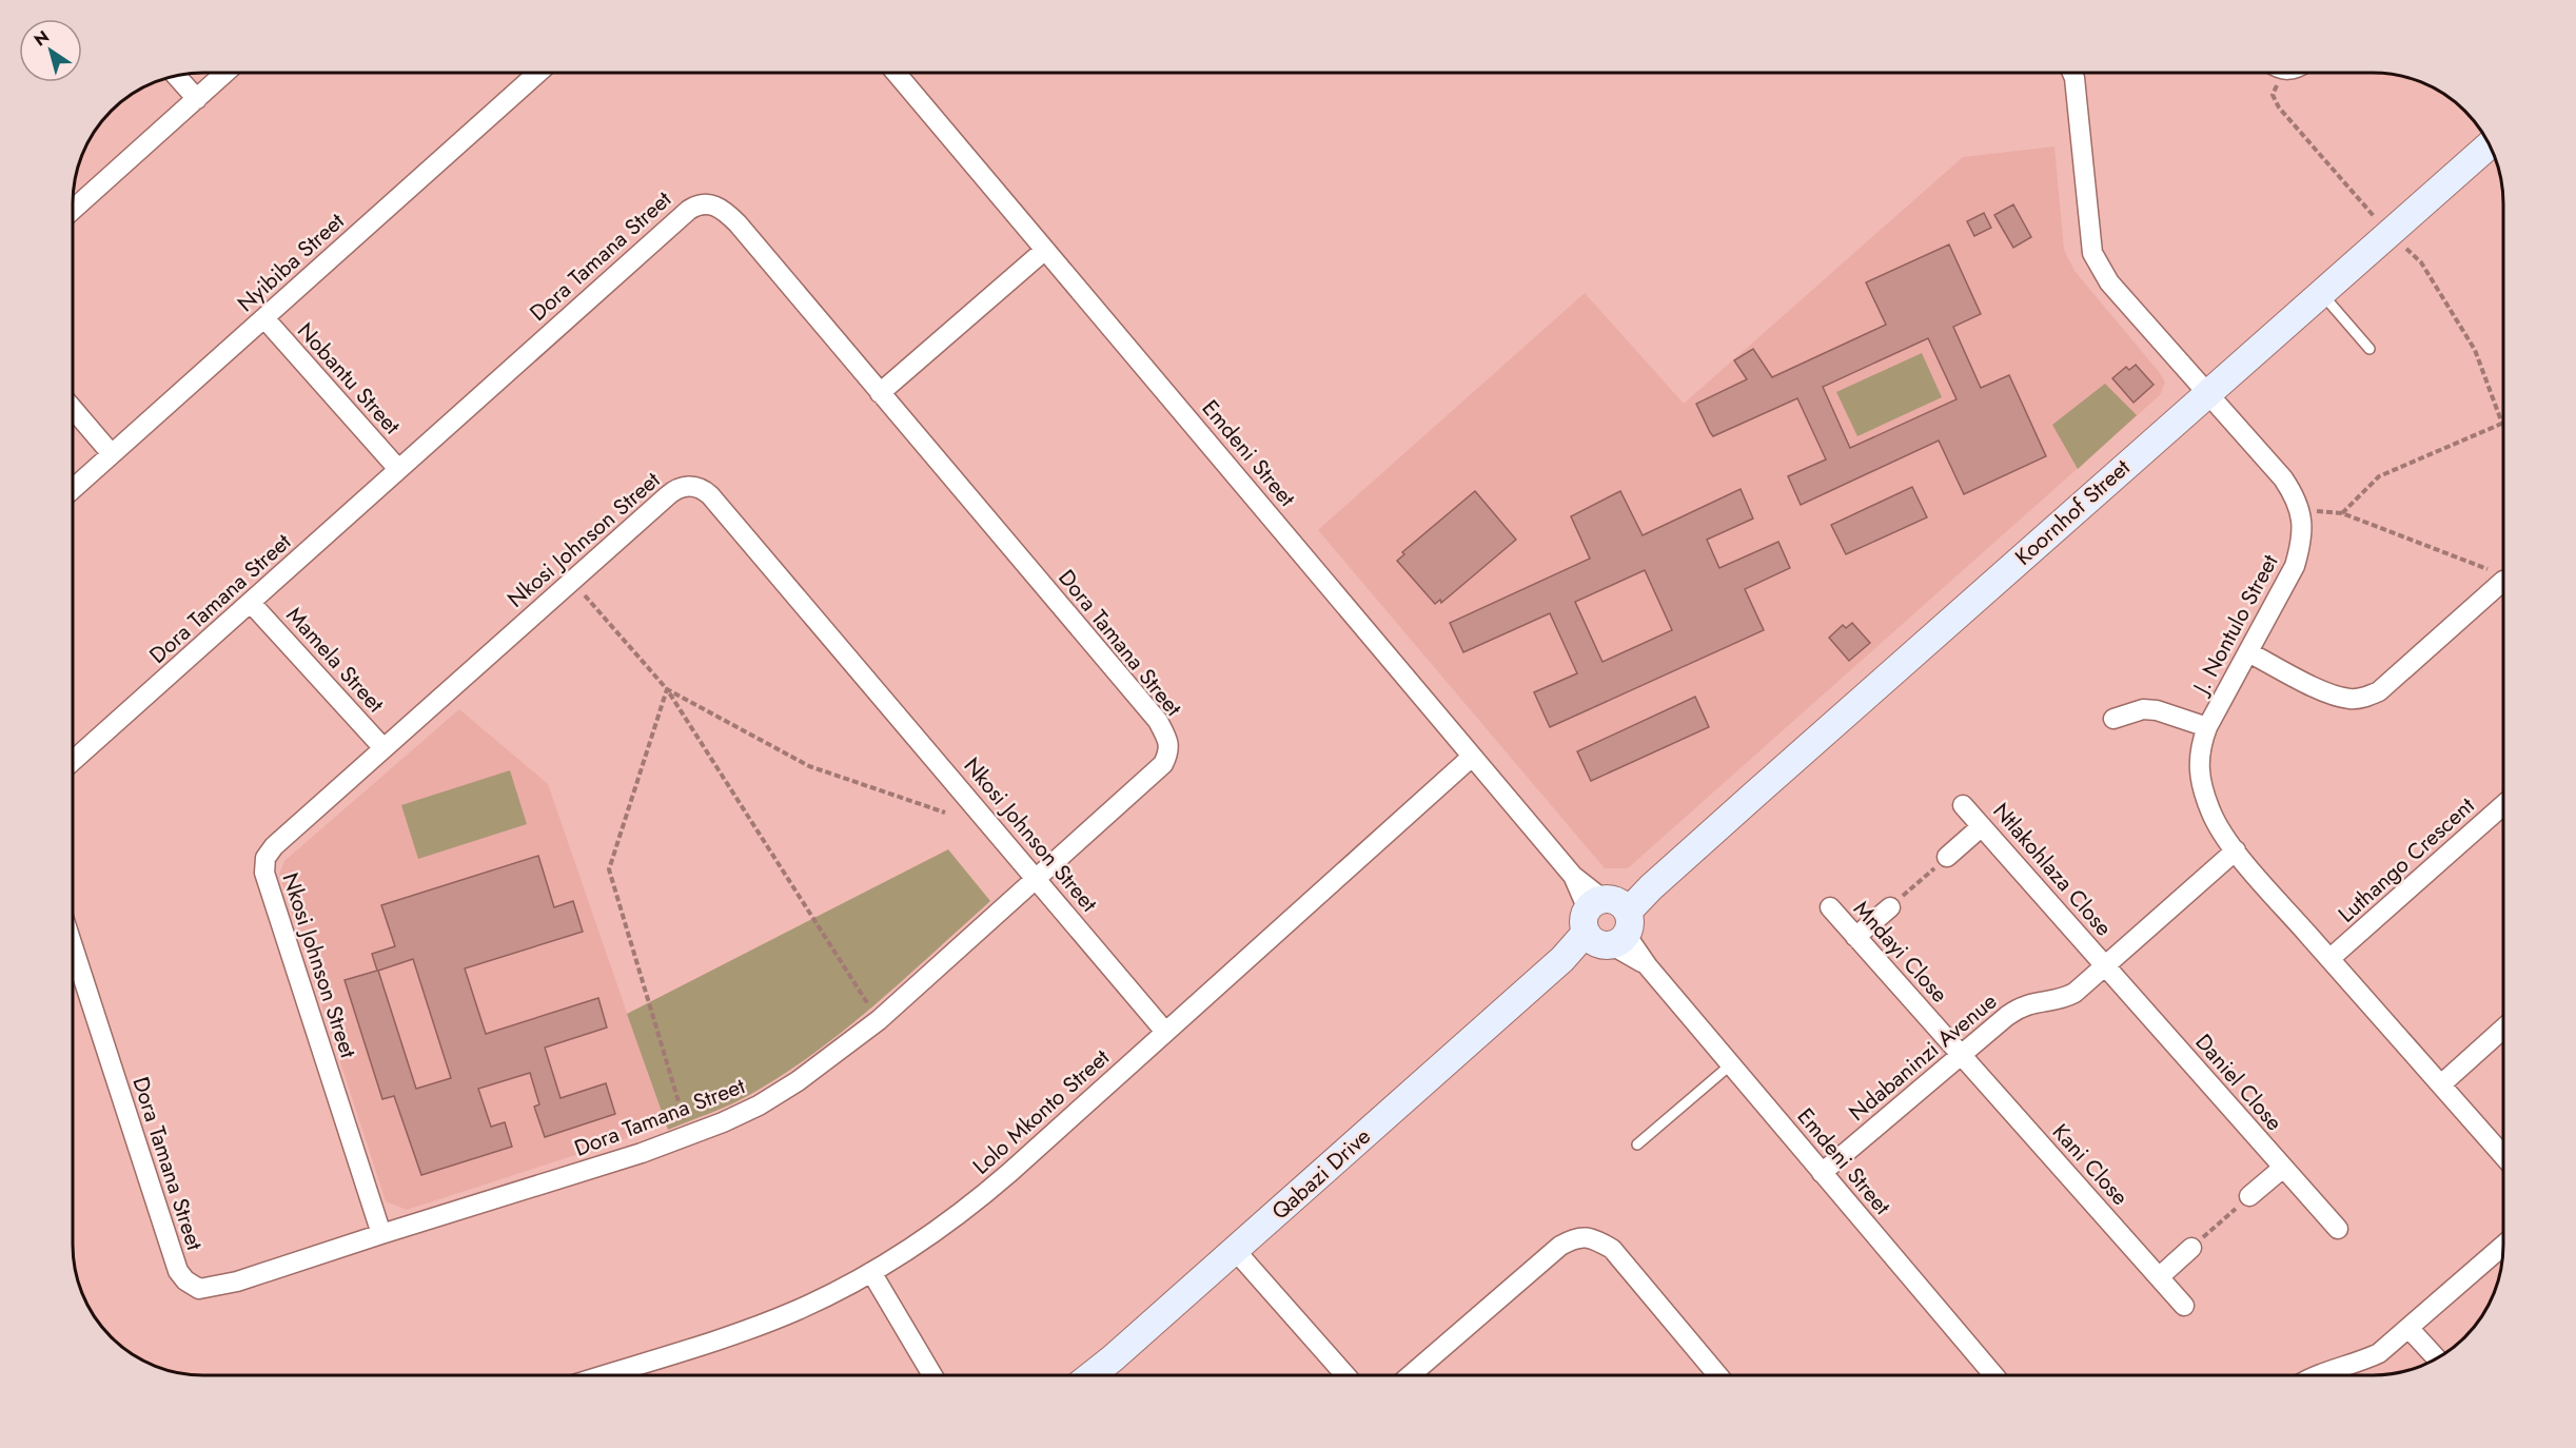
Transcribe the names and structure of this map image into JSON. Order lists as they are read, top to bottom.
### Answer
{
  "streets": {
    "street": [
      "Dora Tamana Street",
      "Nyibiba Street",
      "Nobantu Street",
      "Emdeni Street",
      "Koornhof Street",
      "Nkosi Johnson Street",
      "J. Nontulo Street",
      "Mamela Street",
      "Luthango Crescent",
      "Ntlakohlaza Close",
      "Mndayi Close",
      "Ndabaninzi Avenue",
      "Daniel Close",
      "Lolo Mkonto Street",
      "Kani Close",
      "Qabazi Drive"
    ]
  },
  "crossings": [
    ["Dora Tamana Street", "Nobantu Street"],
    ["Dora Tamana Street", "Nkosi Johnson Street"],
    ["Dora Tamana Street", "Mamela Street"],
    ["Nyibiba Street", "Nobantu Street"],
    ["Emdeni Street", "Koornhof Street"],
    ["Emdeni Street", "Ndabaninzi Avenue"],
    ["Emdeni Street", "Lolo Mkonto Street"],
    ["Emdeni Street", "Qabazi Drive"],
    ["Koornhof Street", "J. Nontulo Street"],
    ["Koornhof Street", "Qabazi Drive"],
    ["Nkosi Johnson Street", "Mamela Street"],
    ["Nkosi Johnson Street", "Lolo Mkonto Street"],
    ["J. Nontulo Street", "Luthango Crescent"],
    ["J. Nontulo Street", "Ndabaninzi Avenue"],
    ["Ntlakohlaza Close", "Ndabaninzi Avenue"],
    ["Ntlakohlaza Close", "Daniel Close"],
    ["Mndayi Close", "Ndabaninzi Avenue"],
    ["Mndayi Close", "Kani Close"],
    ["Ndabaninzi Avenue", "Daniel Close"],
    ["Ndabaninzi Avenue", "Kani Close"]
  ],
  "north": "top left"
}
